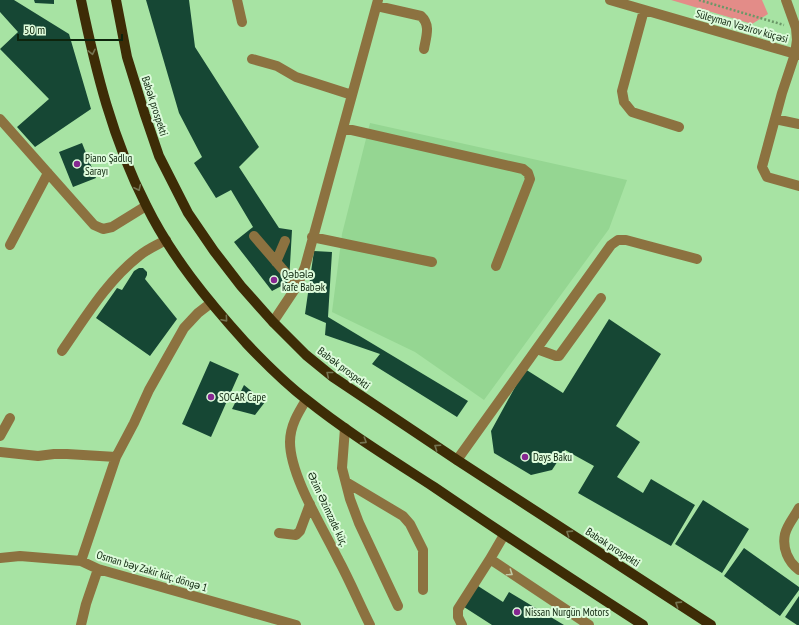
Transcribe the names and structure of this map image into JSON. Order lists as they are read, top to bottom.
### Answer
{
  "streets": {
    "main road": ["Babək prospekti"],
    "street": ["Süleyman Vəzirov küçəsi", "Əzim Əzimzade küç.", "Osman bəy Zakir küç. döngə 1"]
  },
  "places": [
    "Piano Şadlıq Sarayı",
    "Qəbələ kafe Babək",
    "SOCAR Cape",
    "Days Baku",
    "Nissan Nurgün Motors"
  ],
  "scale_bar": "50 m"
}
